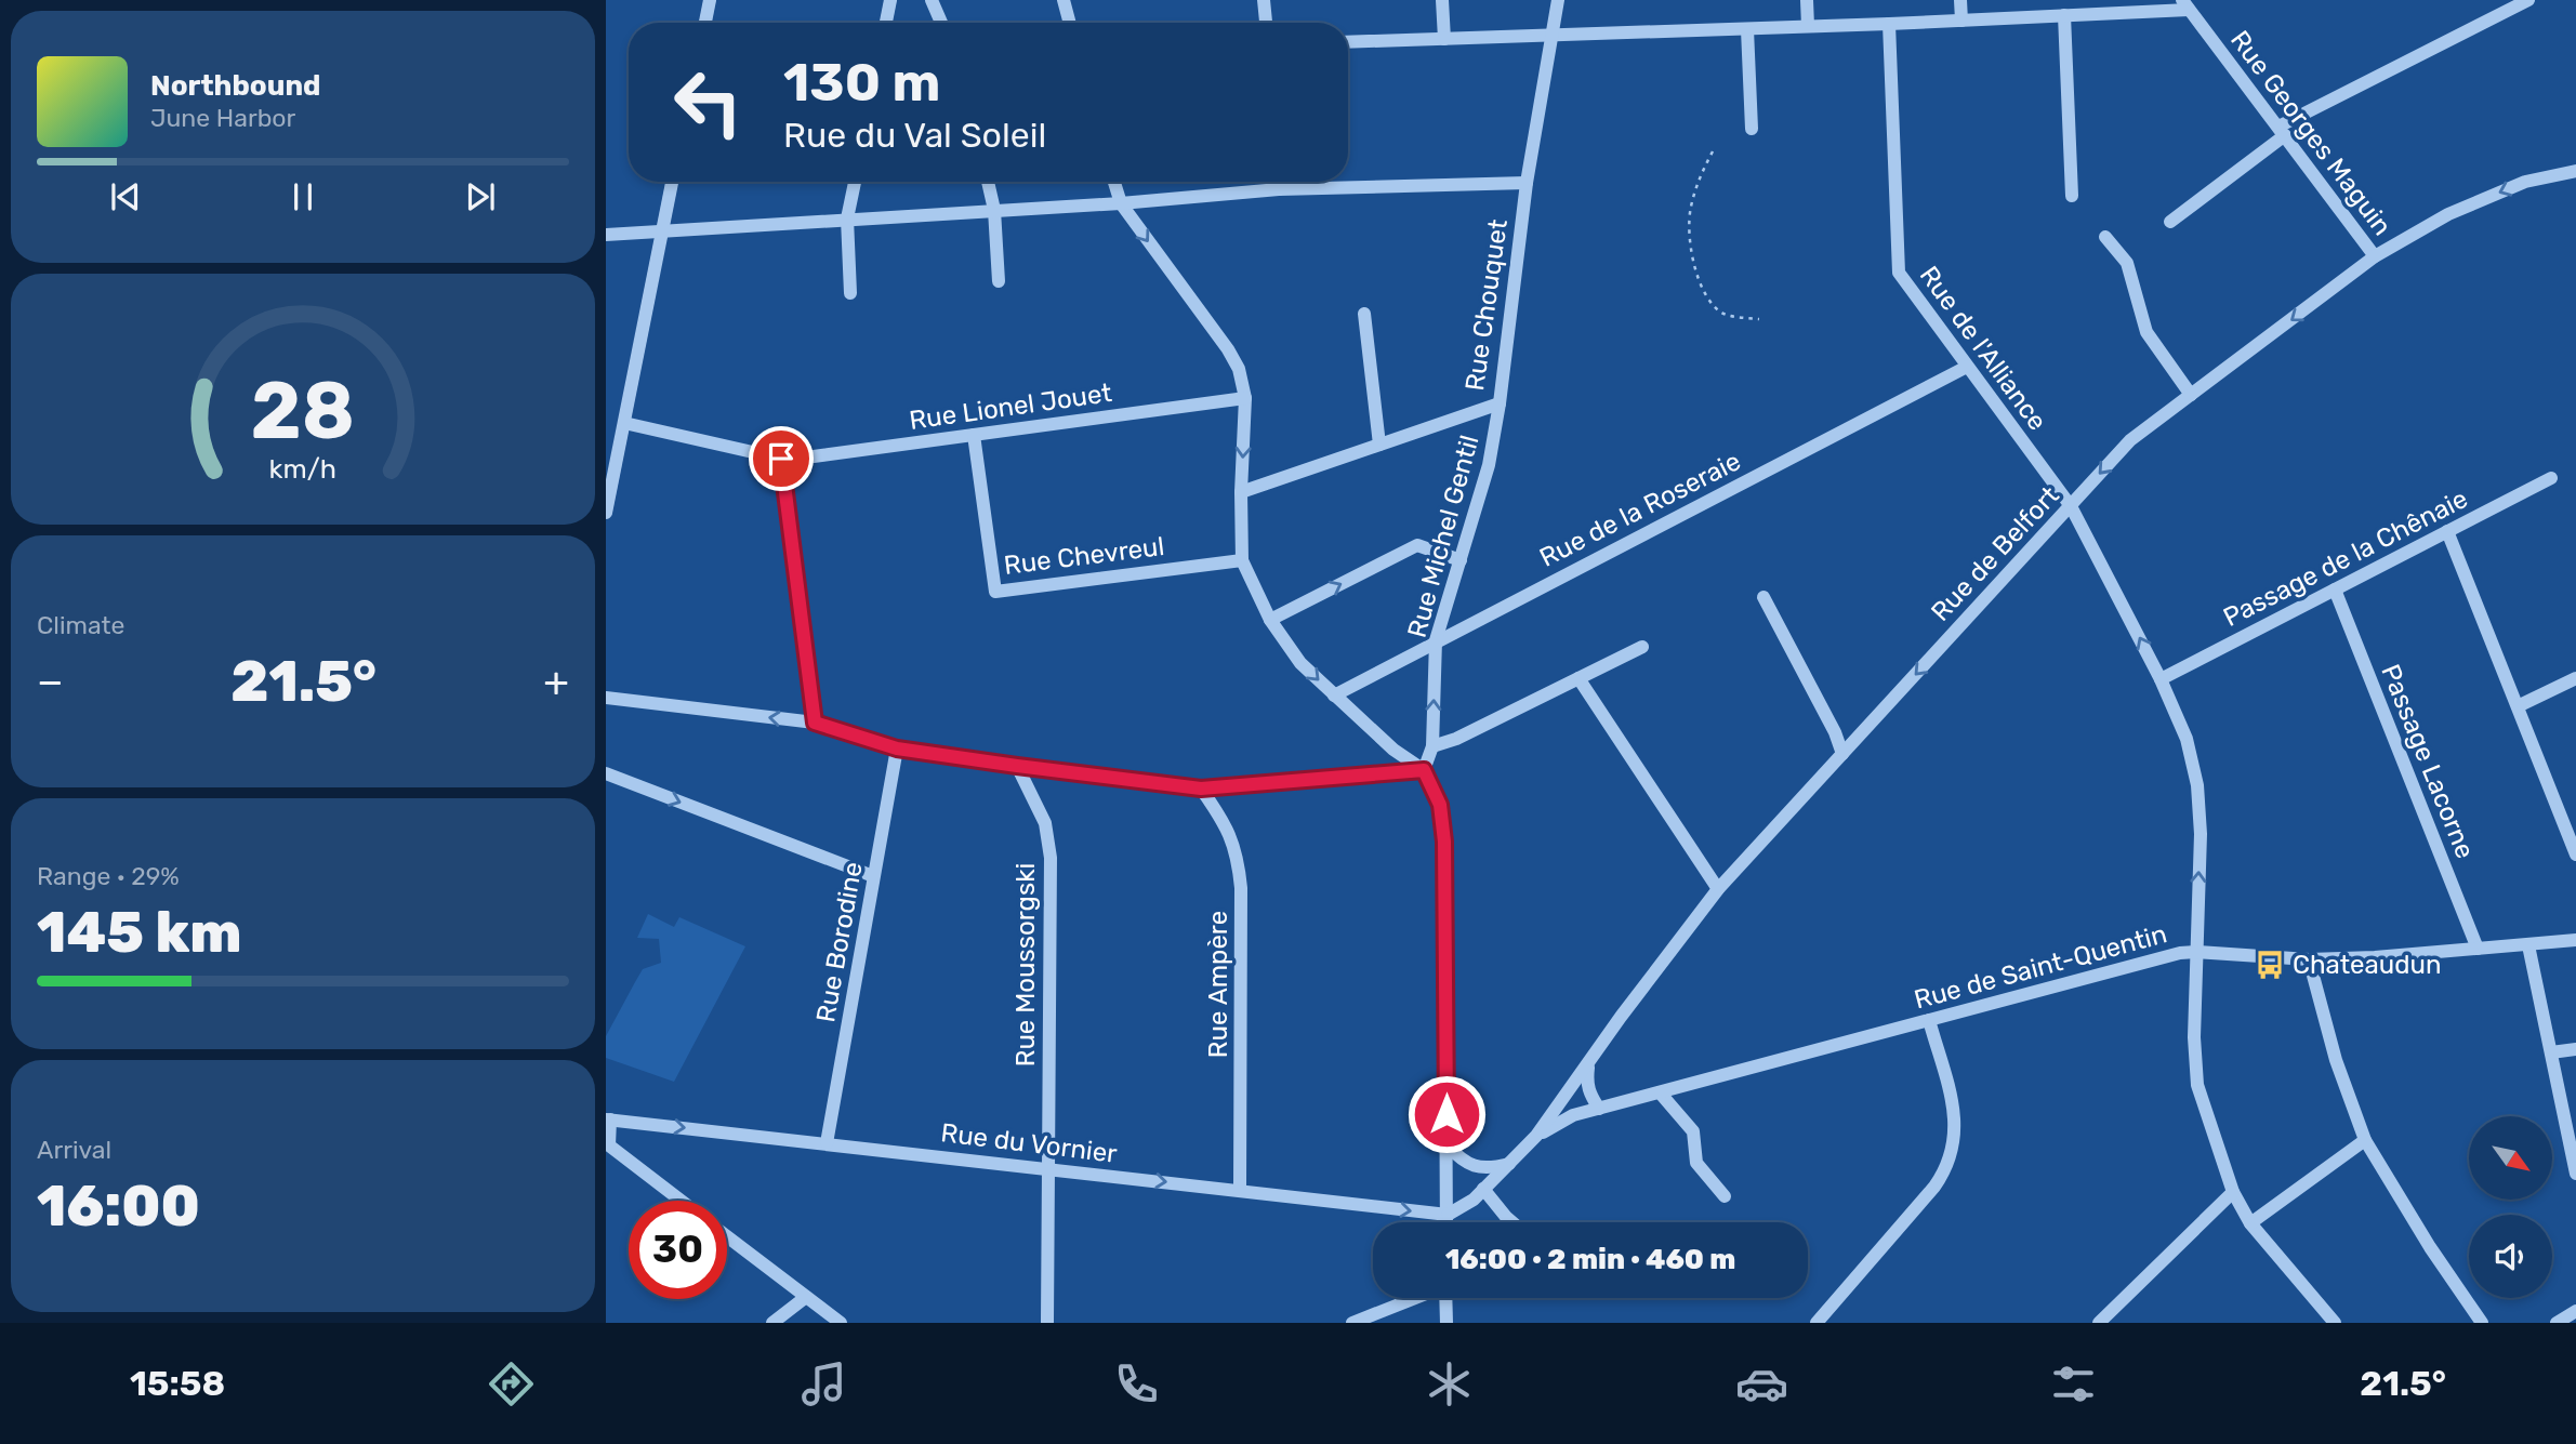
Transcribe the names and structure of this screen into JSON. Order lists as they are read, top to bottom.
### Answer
{
  "streets": {
    "street": [
      "Rue Georges Maguin",
      "Rue Chouquet",
      "Rue de l'Alliance",
      "Rue Lionel Jouet",
      "Rue de la Roseraie",
      "Rue Michel Gentil",
      "Rue de Belfort",
      "Rue Chevreul",
      "Passage de la Chênaie",
      "Passage Lacorne",
      "Rue Borodine",
      "Rue Moussorgski",
      "Rue de Saint-Quentin",
      "Rue Ampère",
      "Rue du Vornier"
    ]
  },
  "crossings": [
    ["Rue Georges Maguin", "Rue de Belfort"],
    ["Rue Chouquet", "Rue Michel Gentil"],
    ["Rue de l'Alliance", "Rue de la Roseraie"],
    ["Rue de l'Alliance", "Rue de Belfort"],
    ["Rue de l'Alliance", "Passage de la Chênaie"],
    ["Rue de l'Alliance", "Rue de Saint-Quentin"],
    ["Rue Lionel Jouet", "Rue Chevreul"],
    ["Rue de la Roseraie", "Rue Michel Gentil"],
    ["Rue de Belfort", "Rue de Saint-Quentin"],
    ["Rue de Belfort", "Rue du Vornier"],
    ["Passage de la Chênaie", "Passage Lacorne"],
    ["Passage Lacorne", "Rue de Saint-Quentin"],
    ["Rue Borodine", "Rue du Vornier"],
    ["Rue Moussorgski", "Rue du Vornier"],
    ["Rue Ampère", "Rue du Vornier"]
  ],
  "one_way": ["Rue de Belfort", "Rue du Vornier"],
  "places": {
    "bus stop": ["Chateaudun"]
  },
  "north": "bottom right",
  "page": {
    "turn": ["130 m", "Rue du Val Soleil"],
    "song": ["Northbound", "June Harbor"],
    "tile": [
      "Climate",
      ["Range · 29%", "145 km"],
      ["Arrival", "16:00"]
    ],
    "heat": ["−", "21.5°", "+"],
    "limit": "30",
    "trip": "16:00 · 2 min · 460 m",
    "tabs": ["15:58", "21.5°"],
    "gauge": ["28", "km/h"]
  }
}
